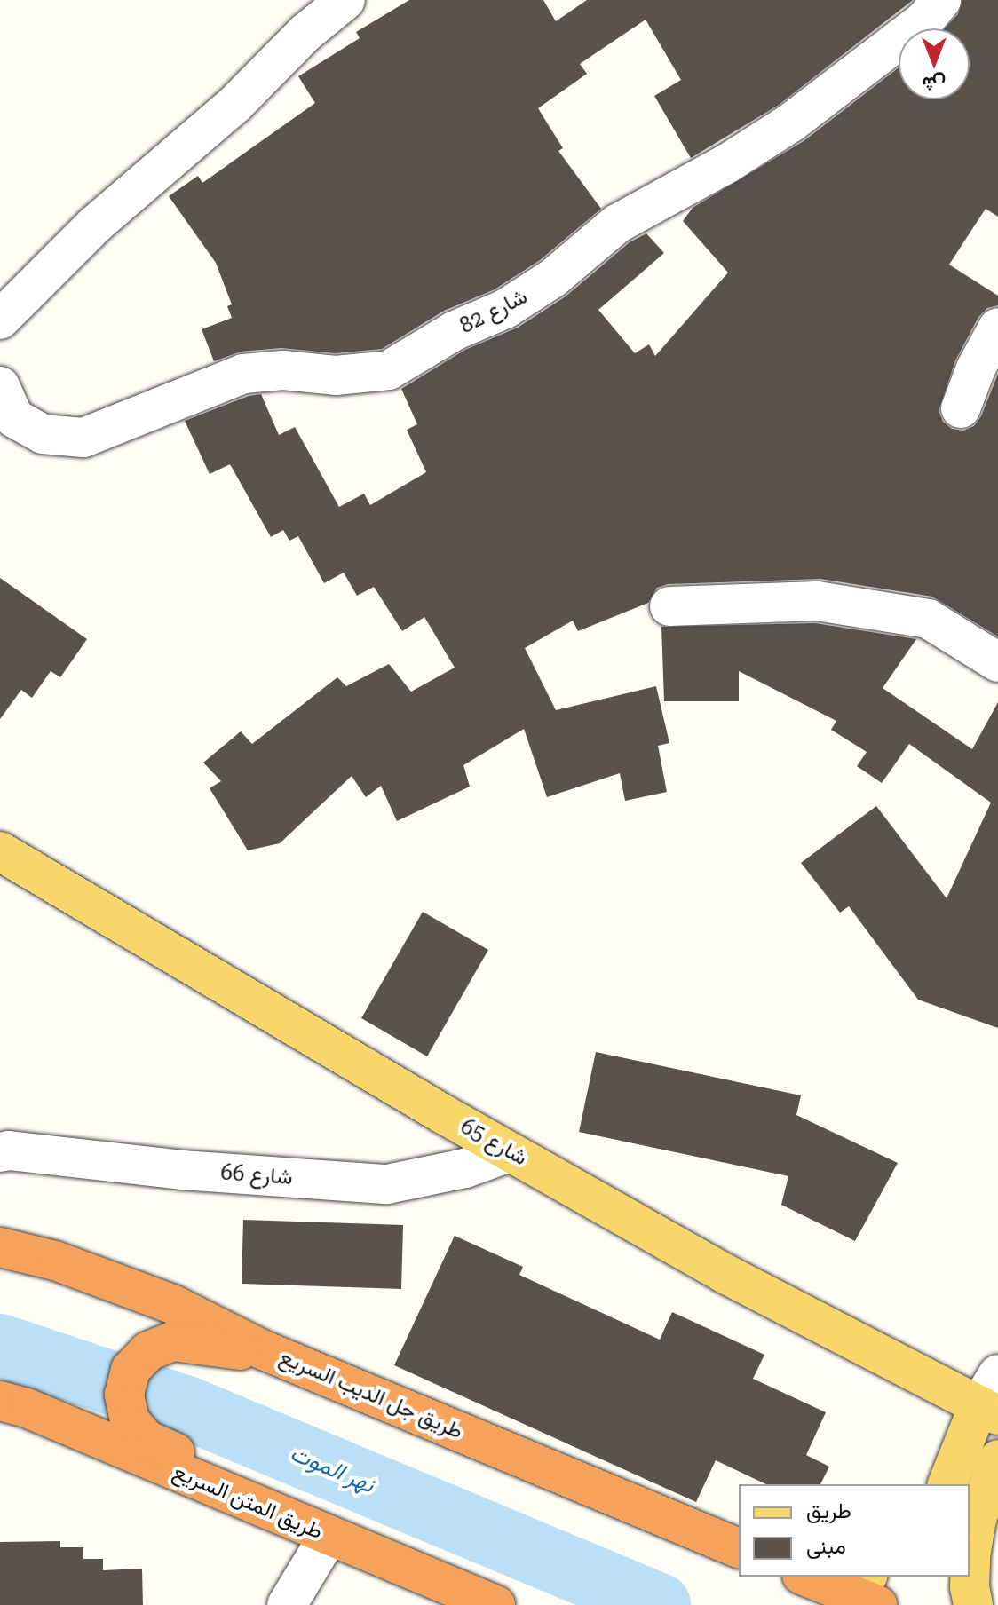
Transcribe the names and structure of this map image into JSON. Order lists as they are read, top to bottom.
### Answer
{
  "streets": {
    "highway": ["طريق جل الديب السريع", "طريق المتن السريع"],
    "main road": ["شارع 65"],
    "street": ["شارع 82", "شارع 66"]
  },
  "crossings": [
    ["شارع 65", "شارع 66"]
  ],
  "water": ["نهر الموت"],
  "legend": ["طريق", "مبنى"],
  "north": "bottom"
}
